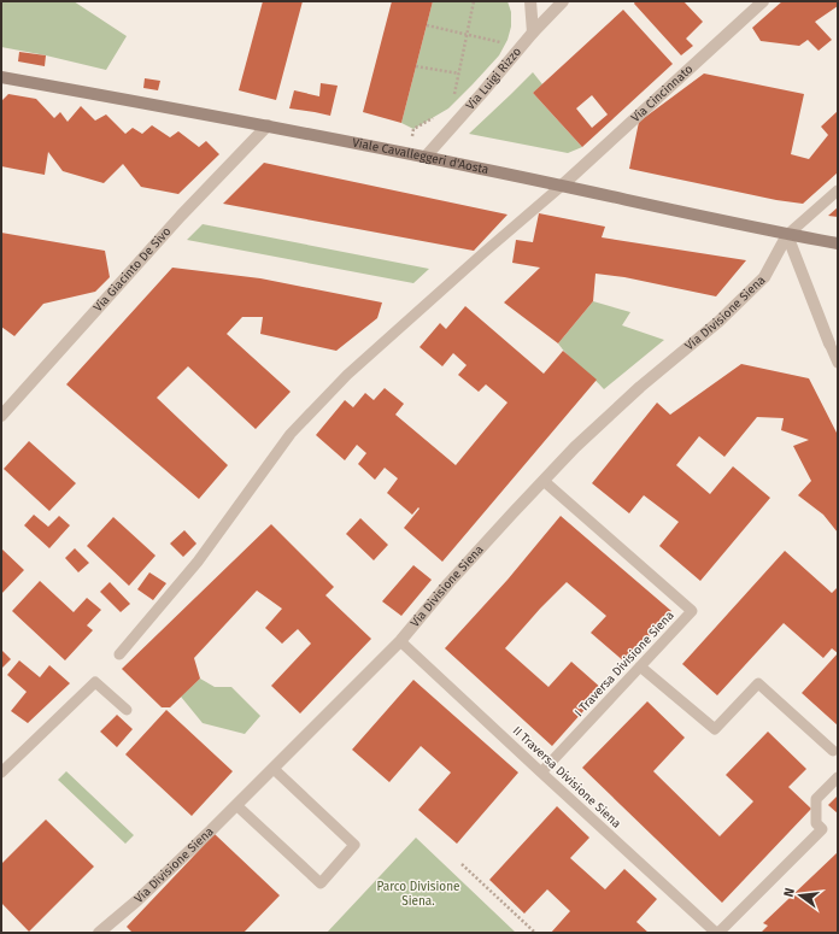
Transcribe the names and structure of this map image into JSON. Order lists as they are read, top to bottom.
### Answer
{
  "streets": {
    "street": [
      "Via Luigi Rizzo",
      "Via Cincinnato",
      "Viale Cavalleggeri d'Aosta",
      "Via Giacinto De Sivo",
      "Via Divisione Siena"
    ],
    "lane": ["I Traversa Divisione Siena", "II Traversa Divisione Siena"]
  },
  "crossings": [
    ["Via Luigi Rizzo", "Viale Cavalleggeri d'Aosta"],
    ["Via Cincinnato", "Viale Cavalleggeri d'Aosta"],
    ["Viale Cavalleggeri d'Aosta", "Via Giacinto De Sivo"],
    ["Viale Cavalleggeri d'Aosta", "Via Divisione Siena"],
    ["Via Divisione Siena", "I Traversa Divisione Siena"],
    ["Via Divisione Siena", "II Traversa Divisione Siena"],
    ["I Traversa Divisione Siena", "II Traversa Divisione Siena"]
  ],
  "parks": ["Parco Divisione Siena."],
  "north": "left"
}
